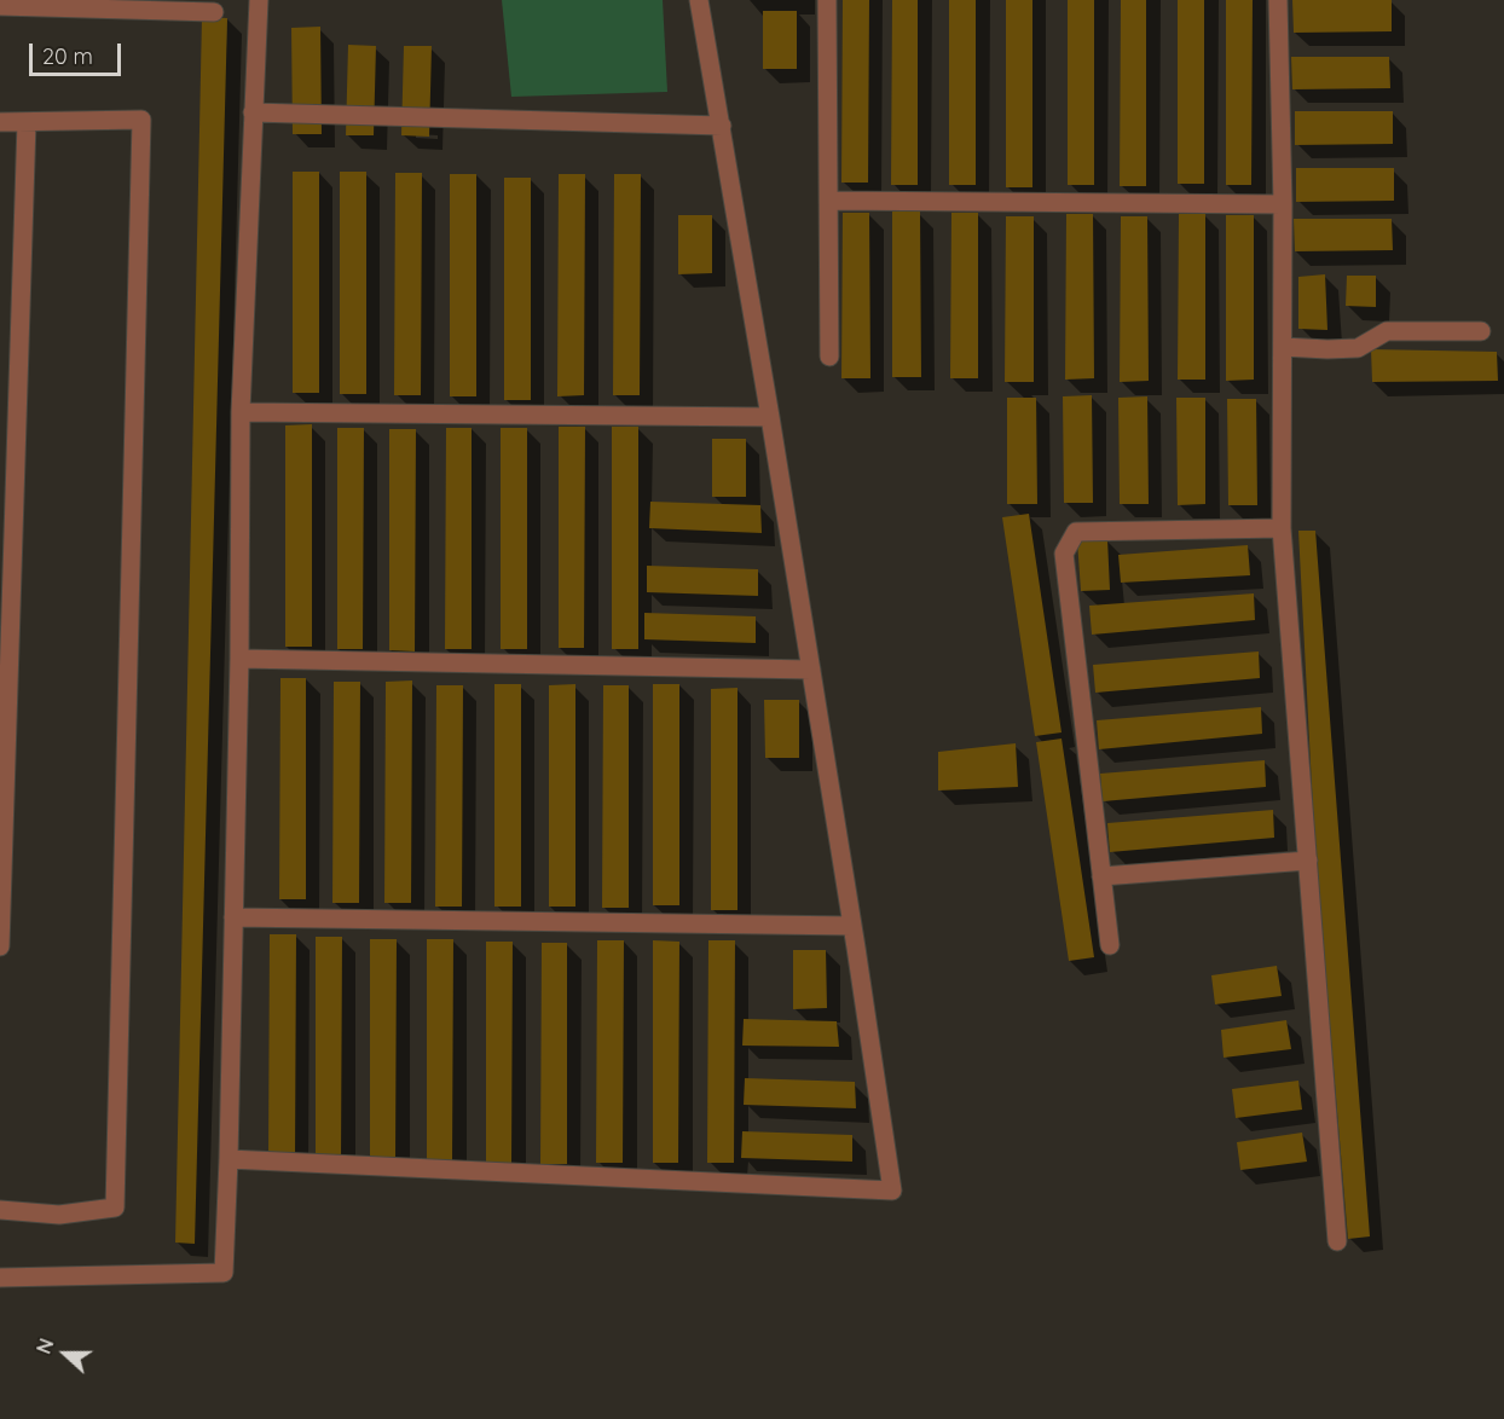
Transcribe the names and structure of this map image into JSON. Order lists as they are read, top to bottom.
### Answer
{
  "scale_bar": "20 m",
  "north": "left"
}
